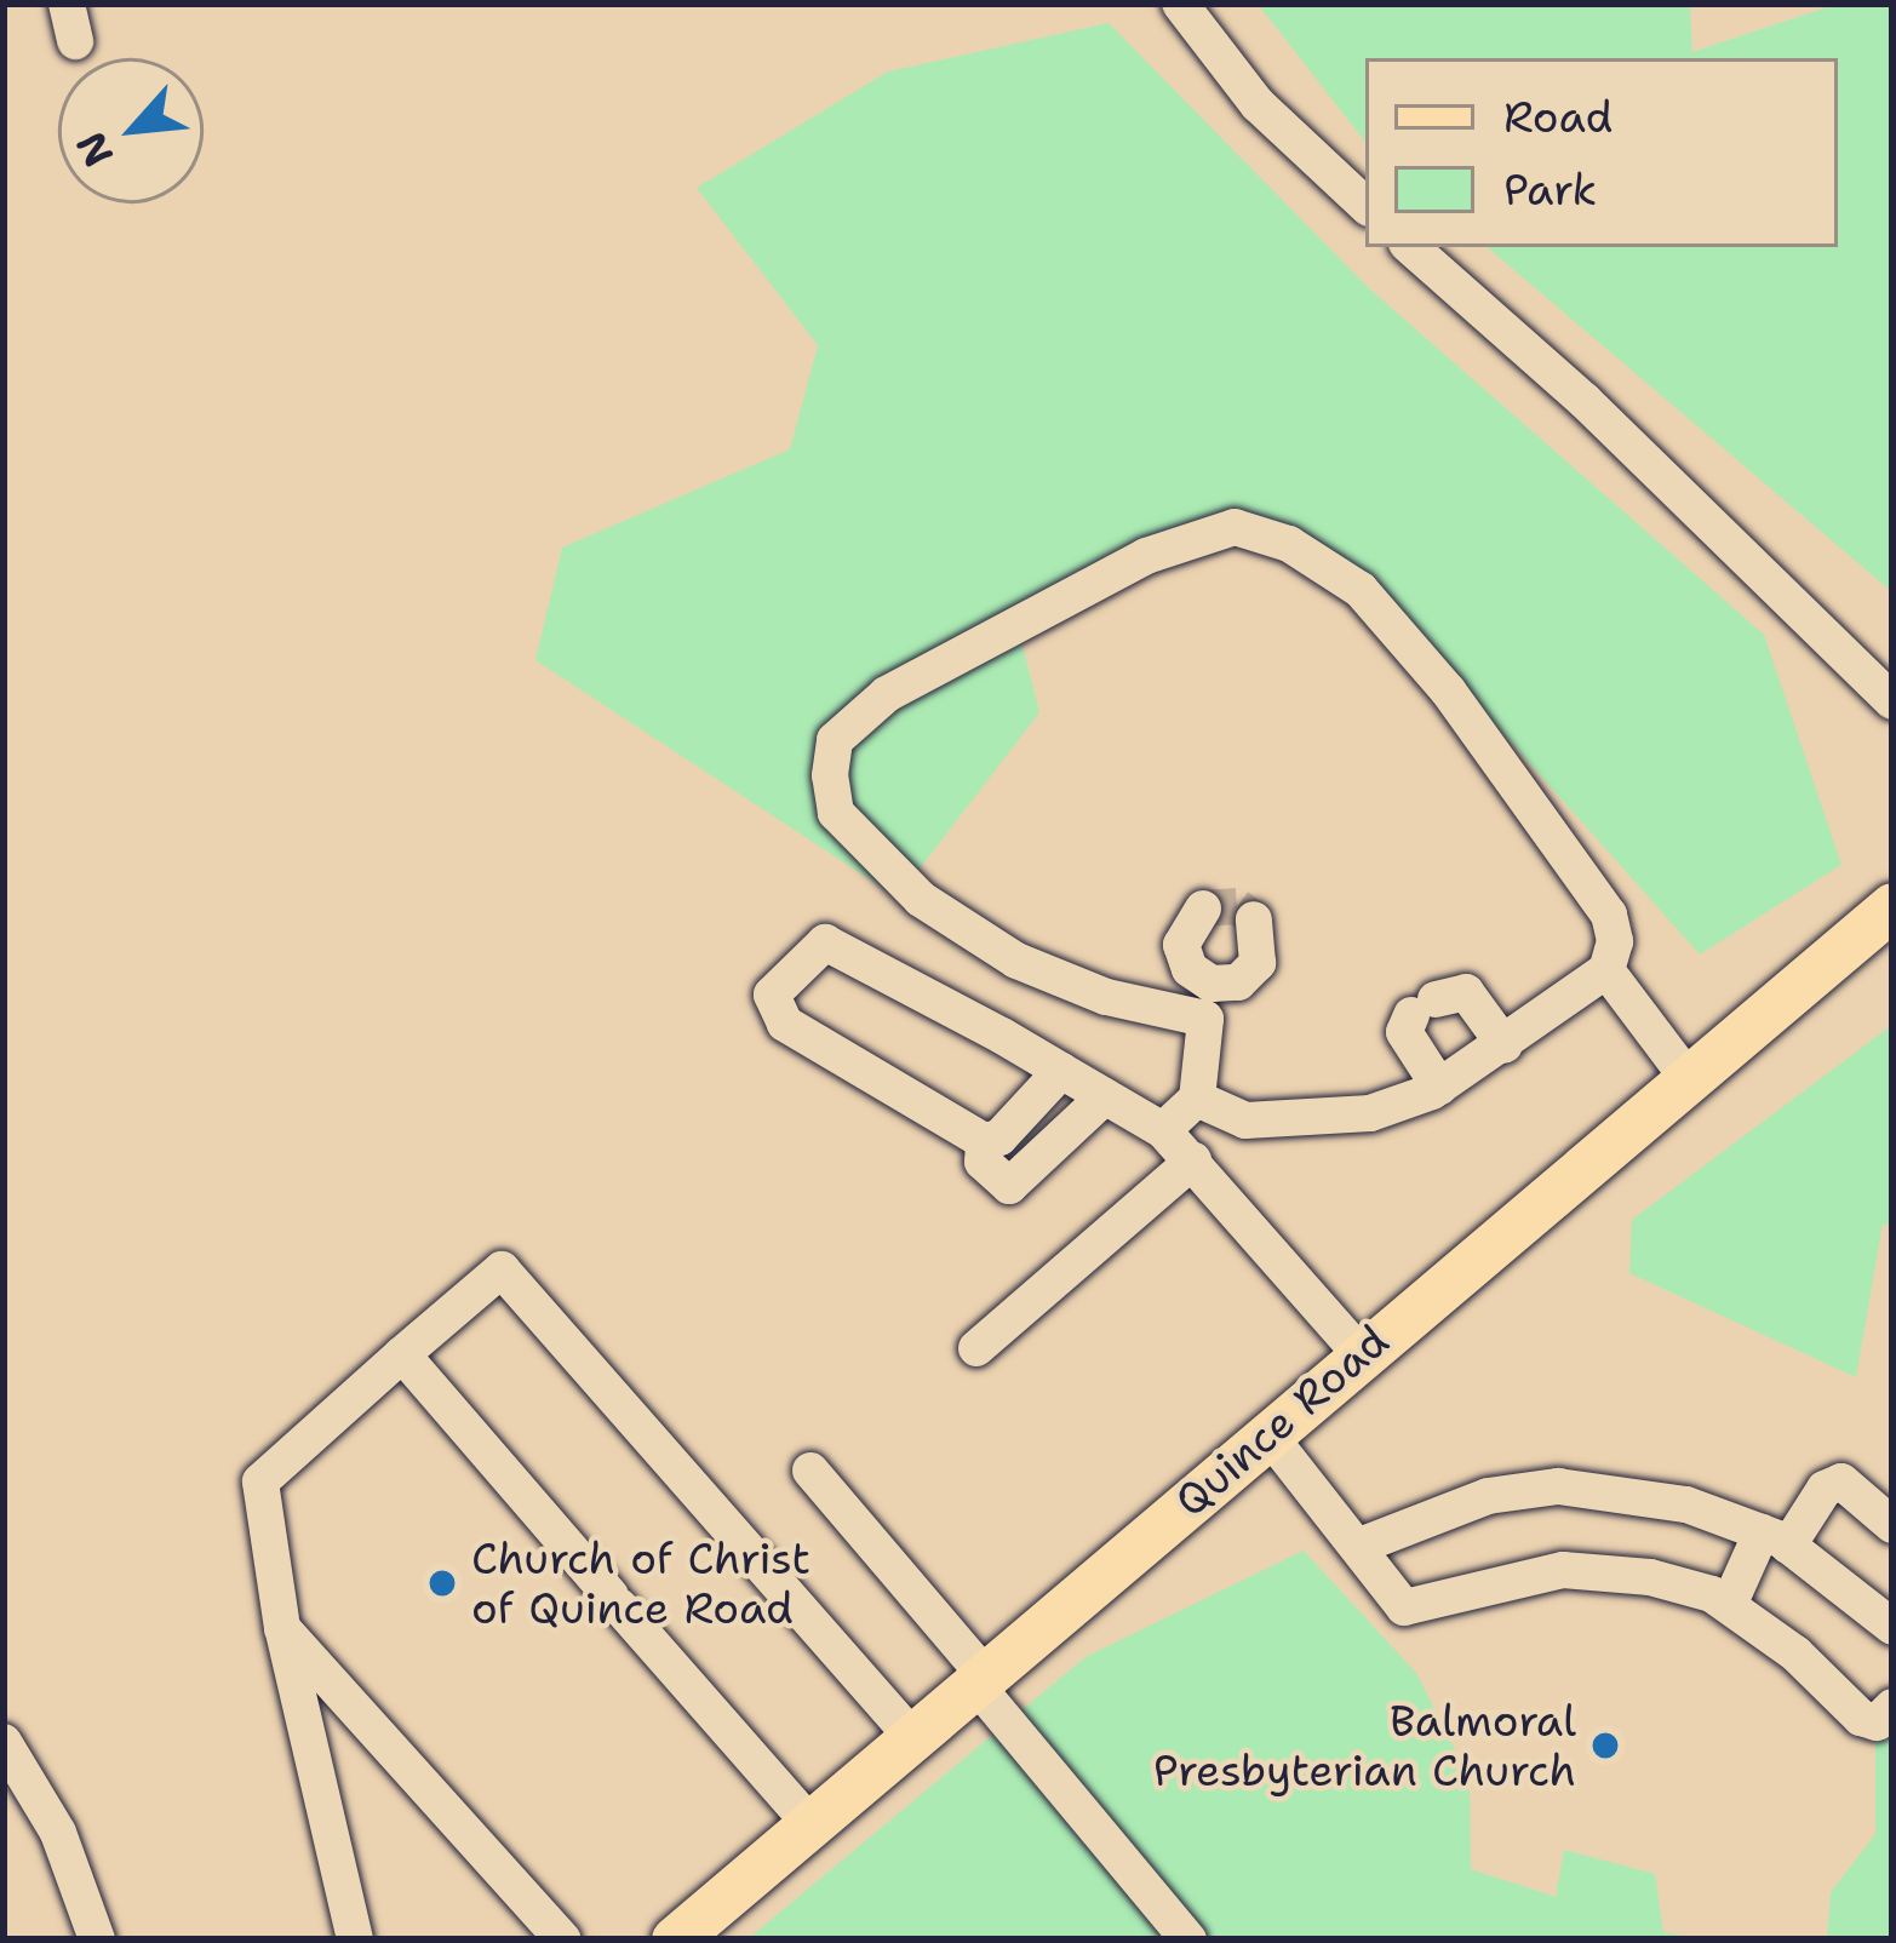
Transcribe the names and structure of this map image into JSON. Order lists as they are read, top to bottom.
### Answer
{
  "streets": {
    "main road": ["Quince Road"]
  },
  "places": ["Church of Christ of Quince Road", "Balmoral Presbyterian Church"],
  "legend": ["Road", "Park"],
  "north": "bottom left"
}
